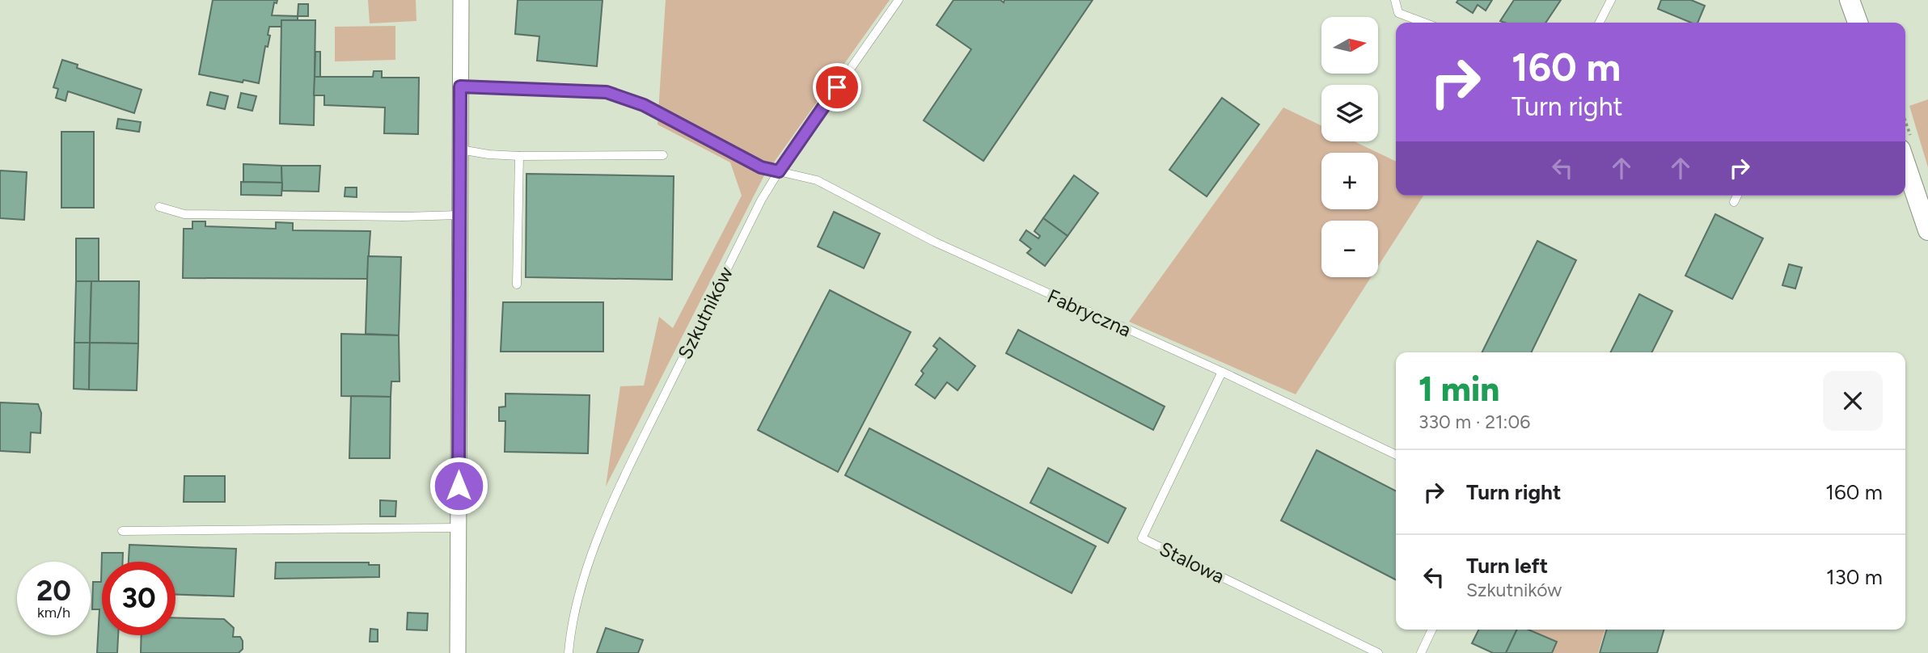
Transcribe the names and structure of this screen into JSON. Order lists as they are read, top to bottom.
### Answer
{
  "streets": {
    "lane": ["Szkutników", "Fabryczna", "Stalowa"]
  },
  "crossings": [
    ["Szkutników", "Fabryczna"],
    ["Fabryczna", "Stalowa"]
  ],
  "north": "right",
  "page": {
    "map_buttons": ["+", "−"],
    "turn": ["160 m", "Turn right"],
    "heading": ["1 min", "330 m · 21:06"],
    "list": [
      {
        "name": "Turn right",
        "value": "160 m"
      },
      {
        "name": "Turn left",
        "note": "Szkutników",
        "value": "130 m"
      }
    ],
    "speed": "20 km/h",
    "limit": "30"
  }
}
